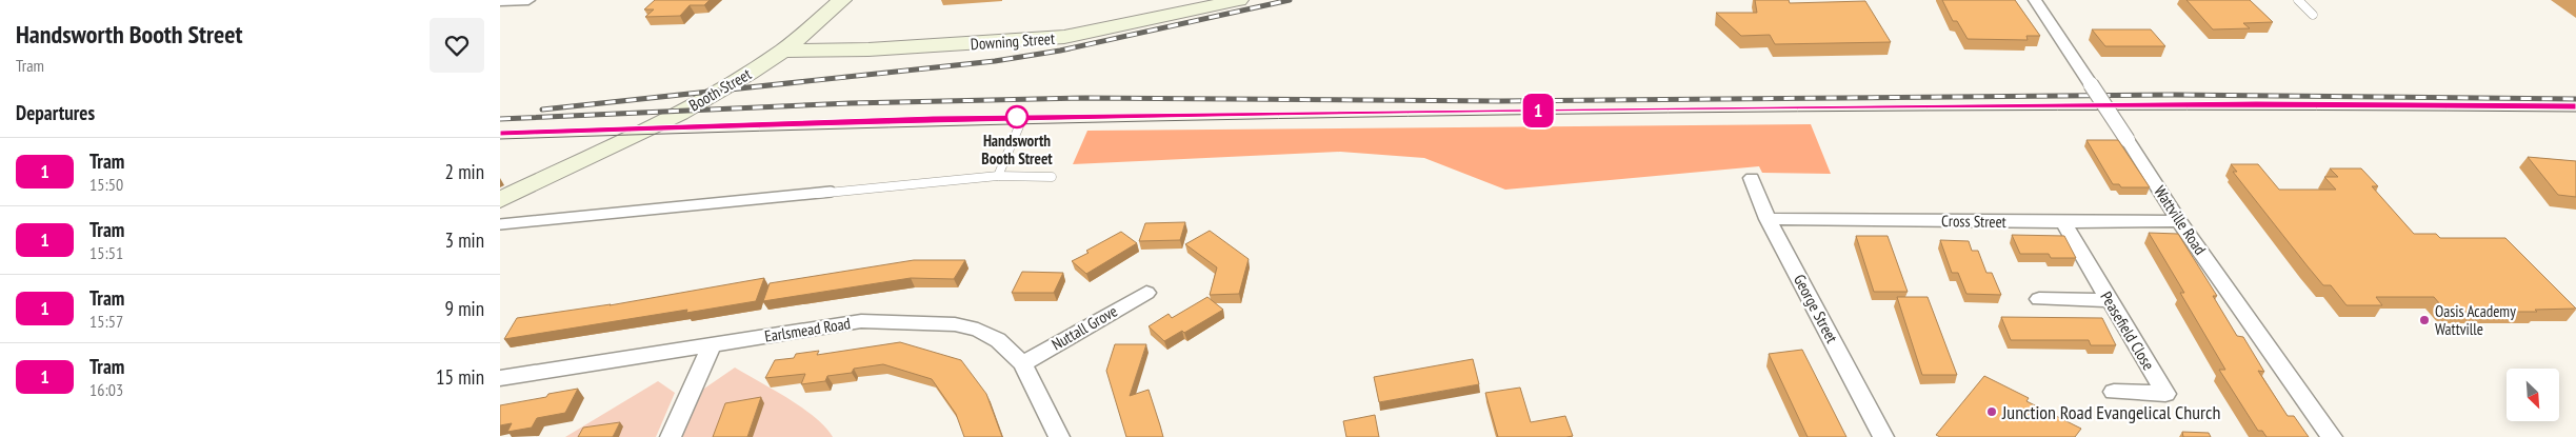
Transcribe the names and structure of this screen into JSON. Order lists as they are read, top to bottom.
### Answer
{
  "streets": {
    "street": [
      "Downing Street",
      "Booth Street",
      "Wattville Road",
      "Cross Street",
      "George Street",
      "Nuttall Grove",
      "Earlsmead Road",
      "Peasefield Close"
    ]
  },
  "crossings": [
    ["Downing Street", "Booth Street"],
    ["Wattville Road", "Cross Street"],
    ["Cross Street", "George Street"],
    ["Cross Street", "Peasefield Close"],
    ["Nuttall Grove", "Earlsmead Road"]
  ],
  "places": ["Handsworth Booth Street", "Oasis Academy Wattville", "Junction Road Evangelical Church"],
  "lines": ["tram line 1"],
  "north": "bottom right",
  "page": {
    "heading": [
      ["Handsworth Booth Street", "Tram"],
      "Departures"
    ],
    "on_map": "1",
    "list": [
      {
        "mark": "1",
        "name": "Tram",
        "note": "15:50",
        "value": "2 min"
      },
      {
        "mark": "1",
        "name": "Tram",
        "note": "15:51",
        "value": "3 min"
      },
      {
        "mark": "1",
        "name": "Tram",
        "note": "15:57",
        "value": "9 min"
      },
      {
        "mark": "1",
        "name": "Tram",
        "note": "16:03",
        "value": "15 min"
      }
    ]
  }
}
